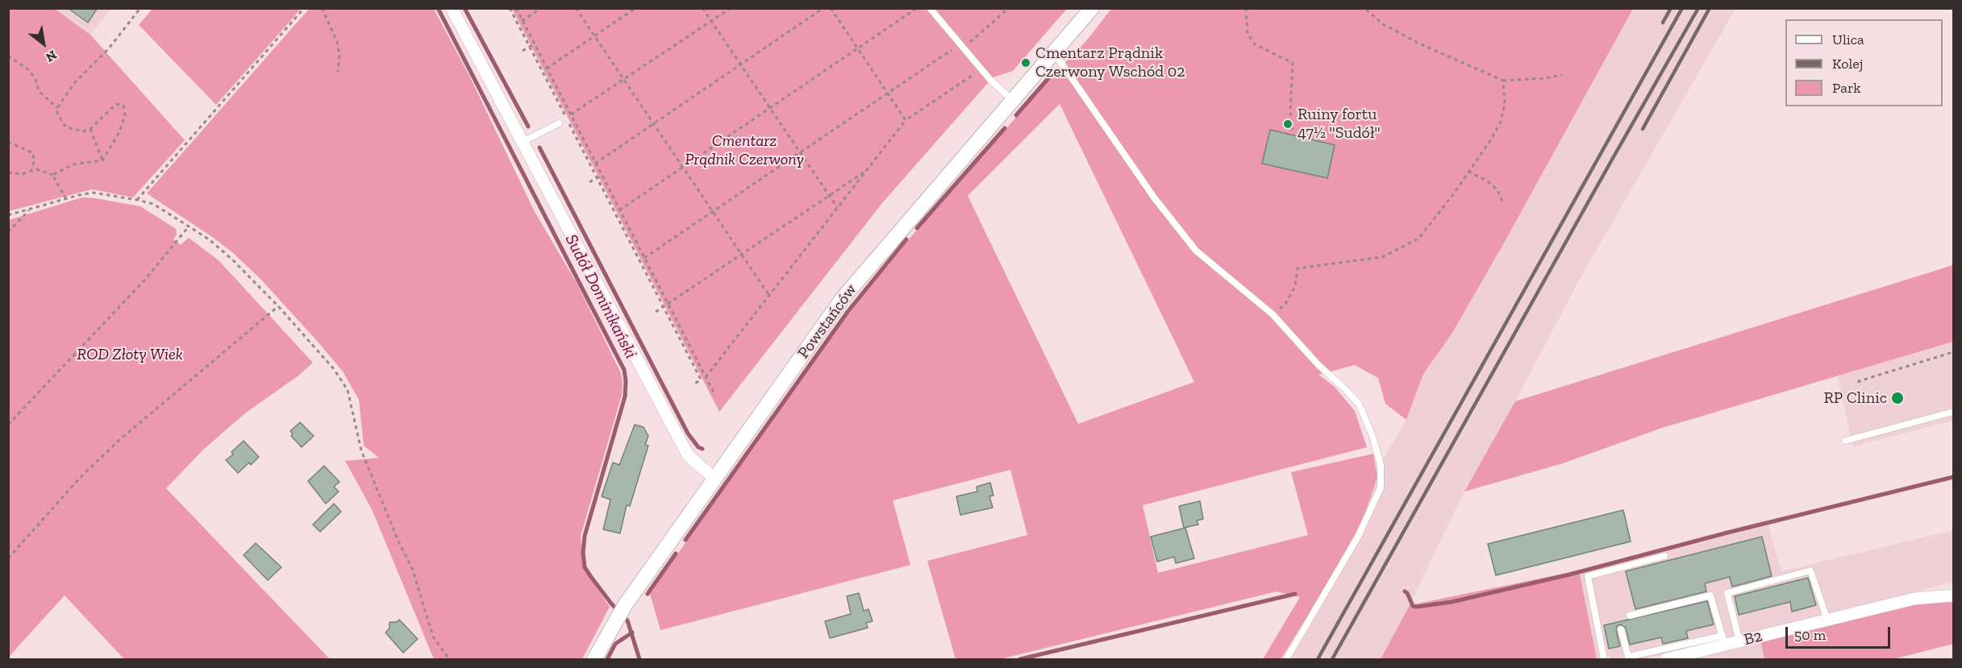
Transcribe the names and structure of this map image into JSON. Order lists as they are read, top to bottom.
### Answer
{
  "streets": {
    "street": ["Powstańców", "B2"]
  },
  "water": ["Sudół Dominikański"],
  "parks": ["Cmentarz Prądnik Czerwony", "ROD Złoty Wiek"],
  "places": ["Cmentarz Prądnik Czerwony Wschód 02", "Ruiny fortu 47½ \"Sudół\"", "RP Clinic"],
  "legend": ["Ulica", "Kolej", "Park"],
  "scale_bar": "50 m",
  "north": "bottom right"
}
